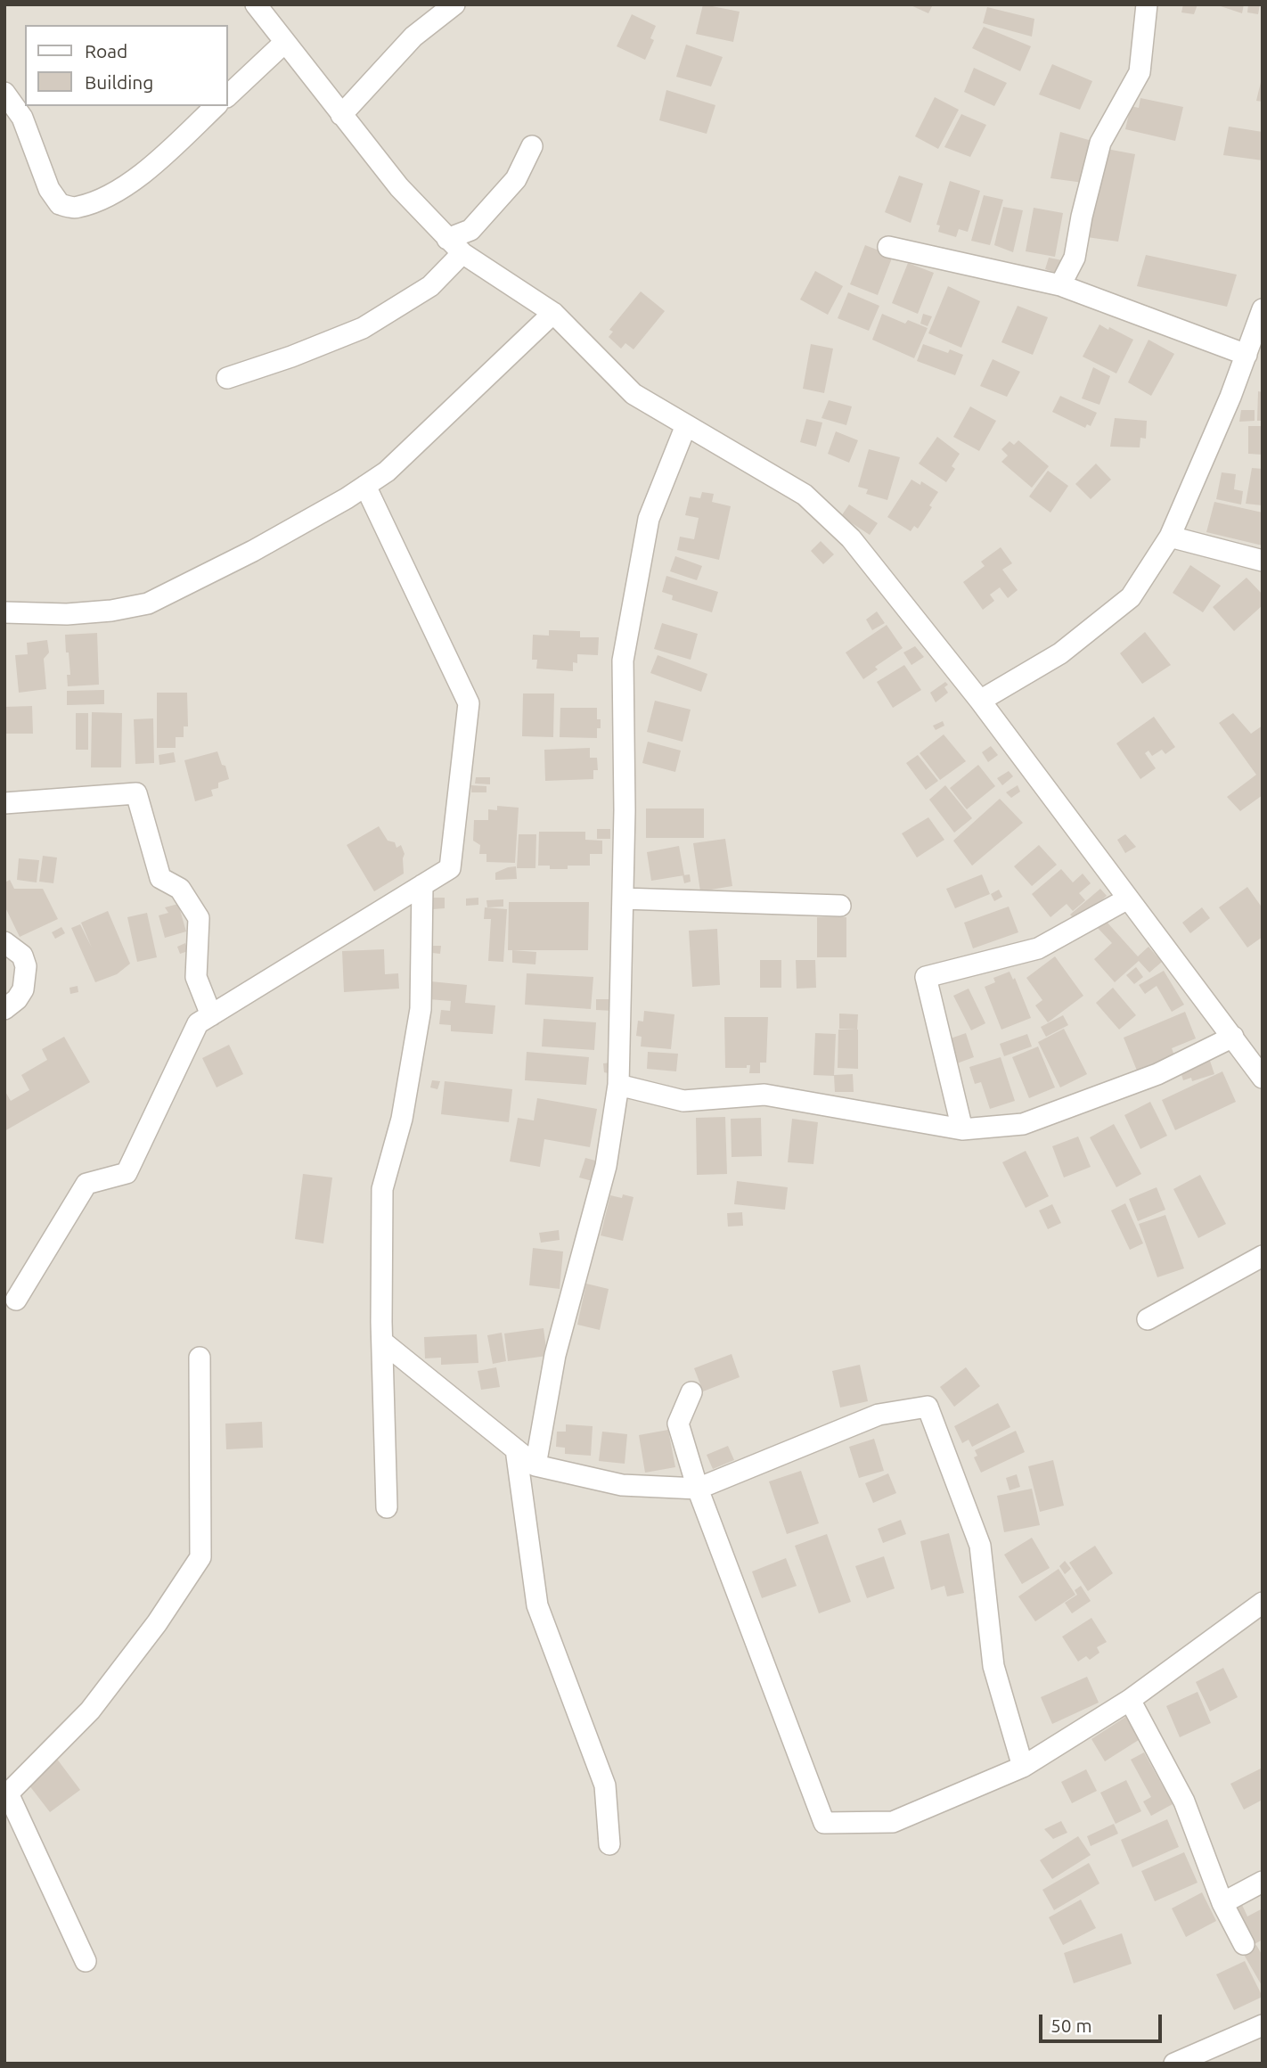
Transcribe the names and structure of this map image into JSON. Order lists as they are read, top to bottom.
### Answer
{
  "legend": ["Road", "Building"],
  "scale_bar": "50 m"
}
